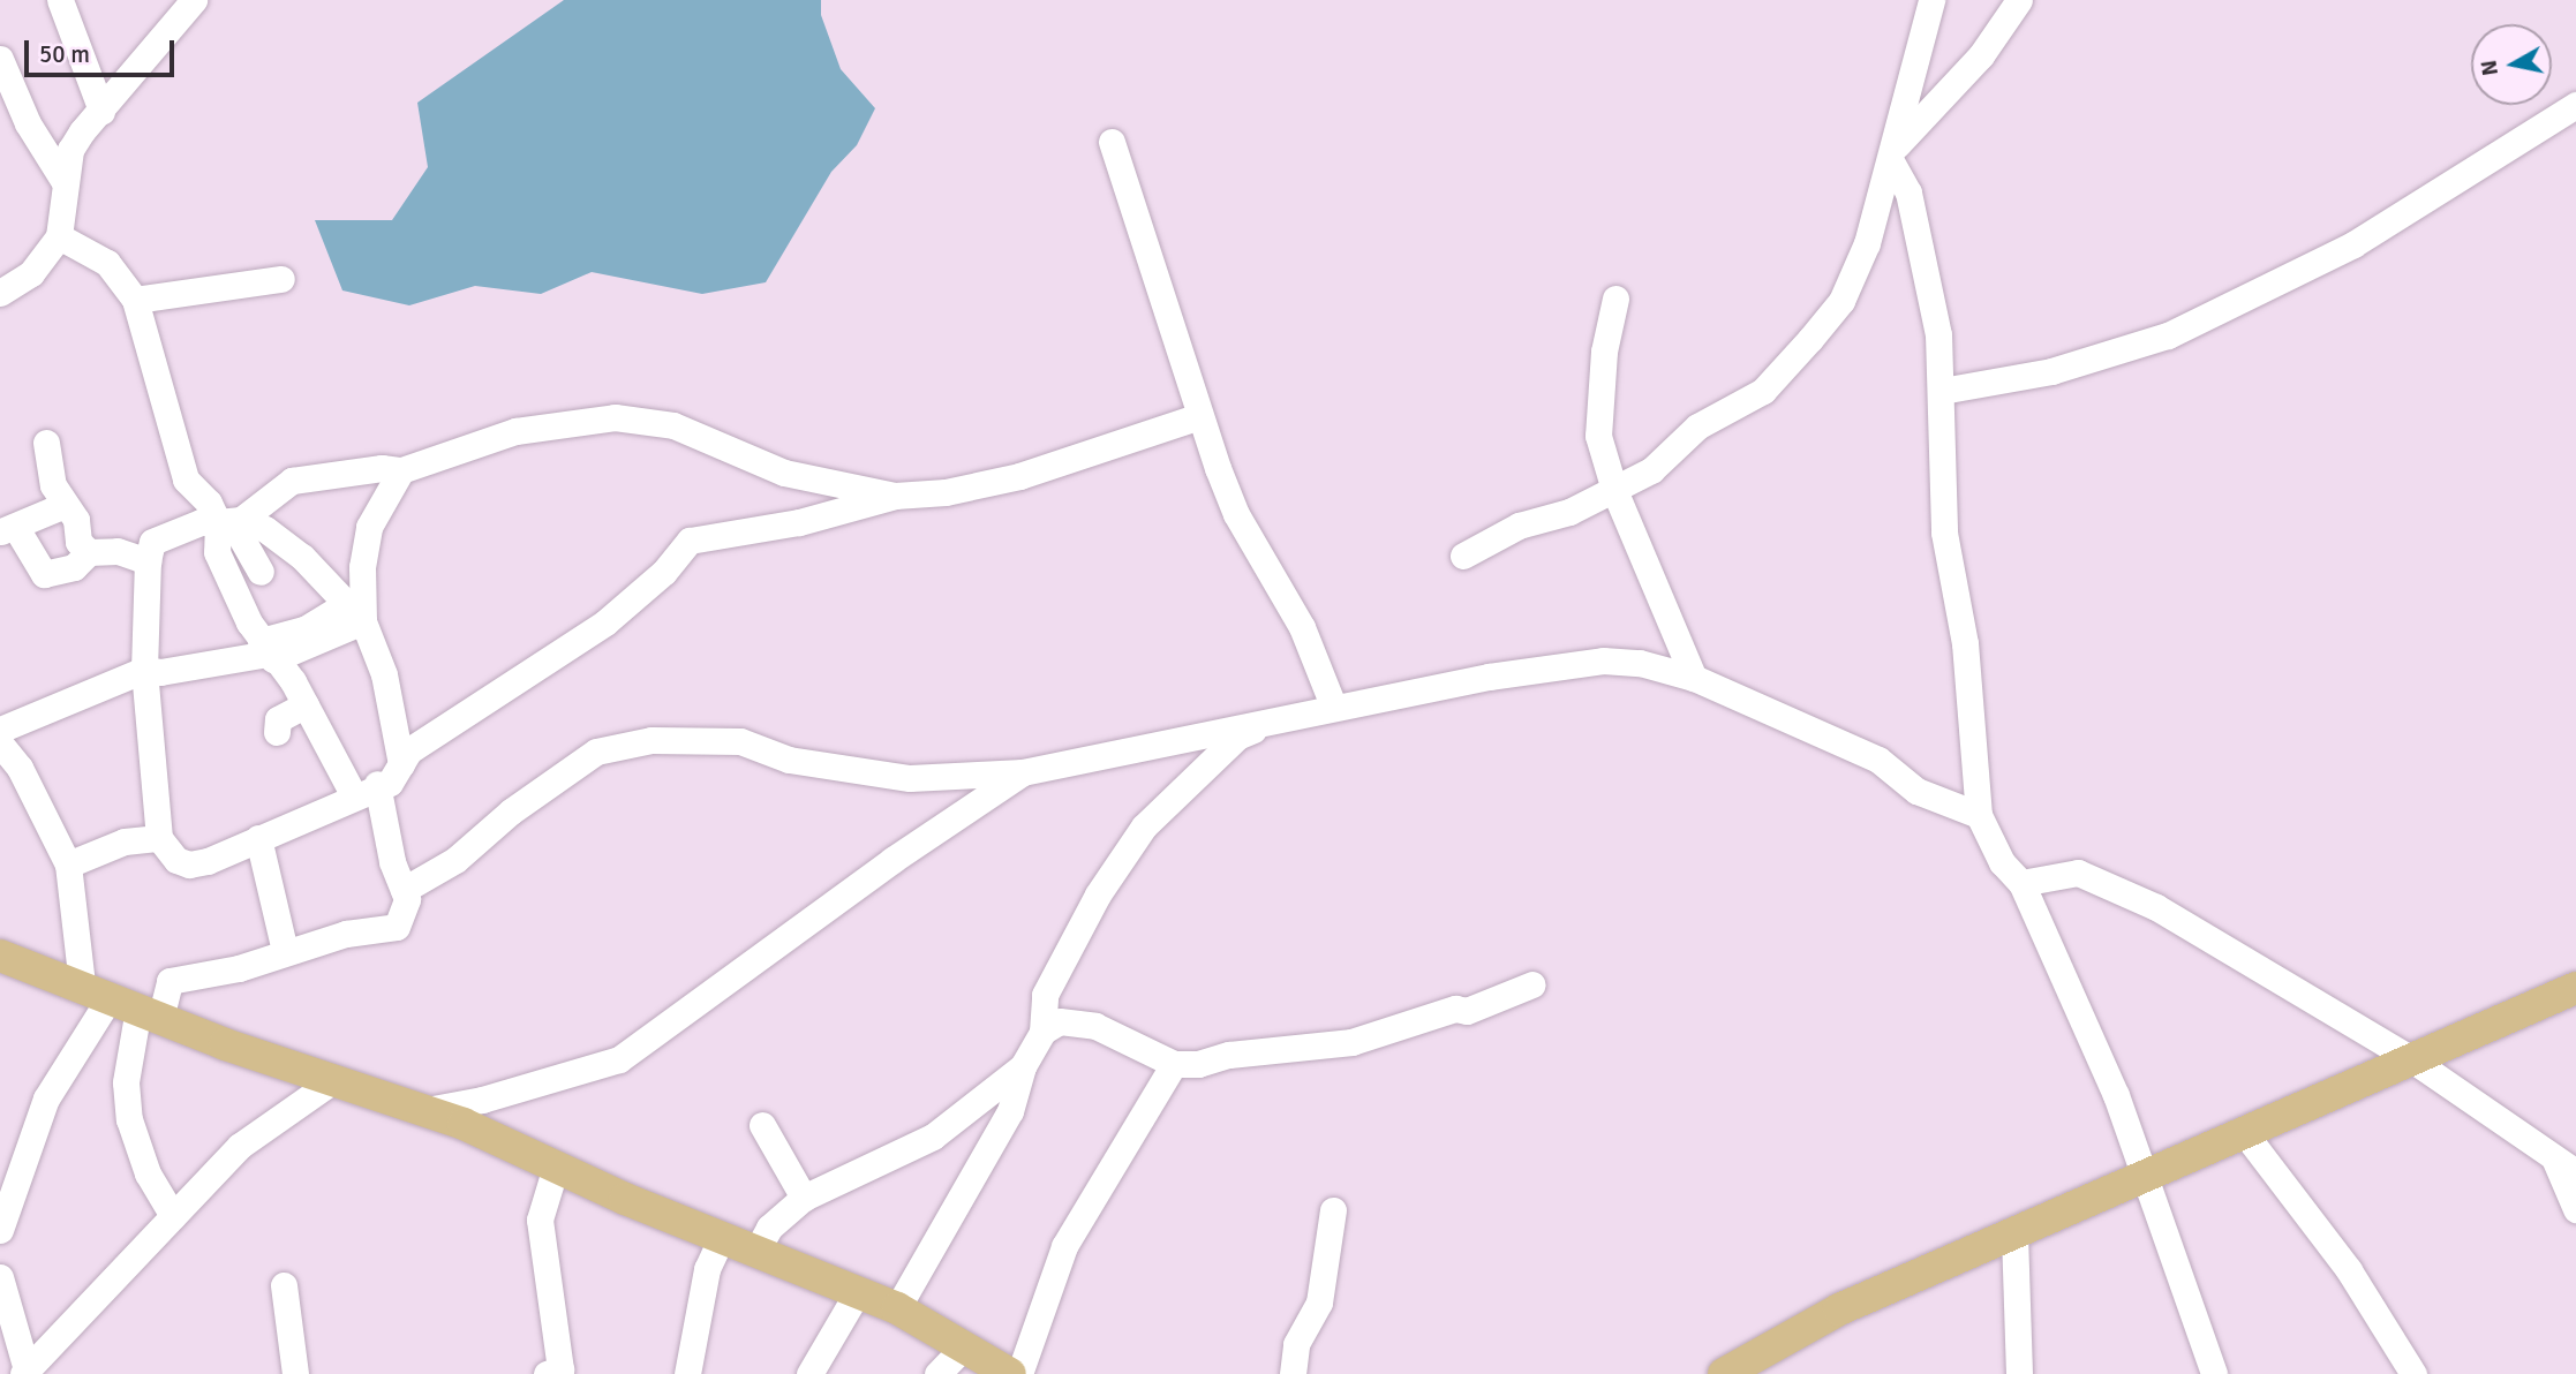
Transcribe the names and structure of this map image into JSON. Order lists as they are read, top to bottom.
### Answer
{
  "scale_bar": "50 m",
  "north": "left"
}
